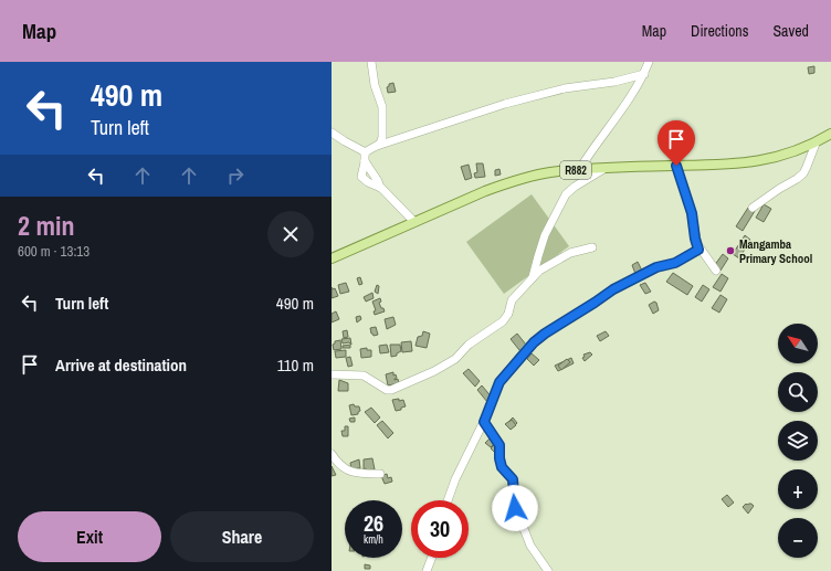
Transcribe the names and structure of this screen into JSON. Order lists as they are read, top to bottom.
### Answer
{
  "streets": {
    "main road": ["R882"]
  },
  "places": ["Mangamba Primary School"],
  "north": "top left",
  "page": {
    "header": "Map",
    "nav": ["Map", "Directions", "Saved"],
    "turn": ["490 m", "Turn left"],
    "heading": ["2 min", "600 m · 13:13"],
    "list": [
      {
        "name": "Turn left",
        "value": "490 m"
      },
      {
        "name": "Arrive at destination",
        "value": "110 m"
      }
    ],
    "map_buttons": ["+", "−"],
    "speed": "26 km/h",
    "limit": "30",
    "buttons": ["Exit", "Share"]
  }
}
